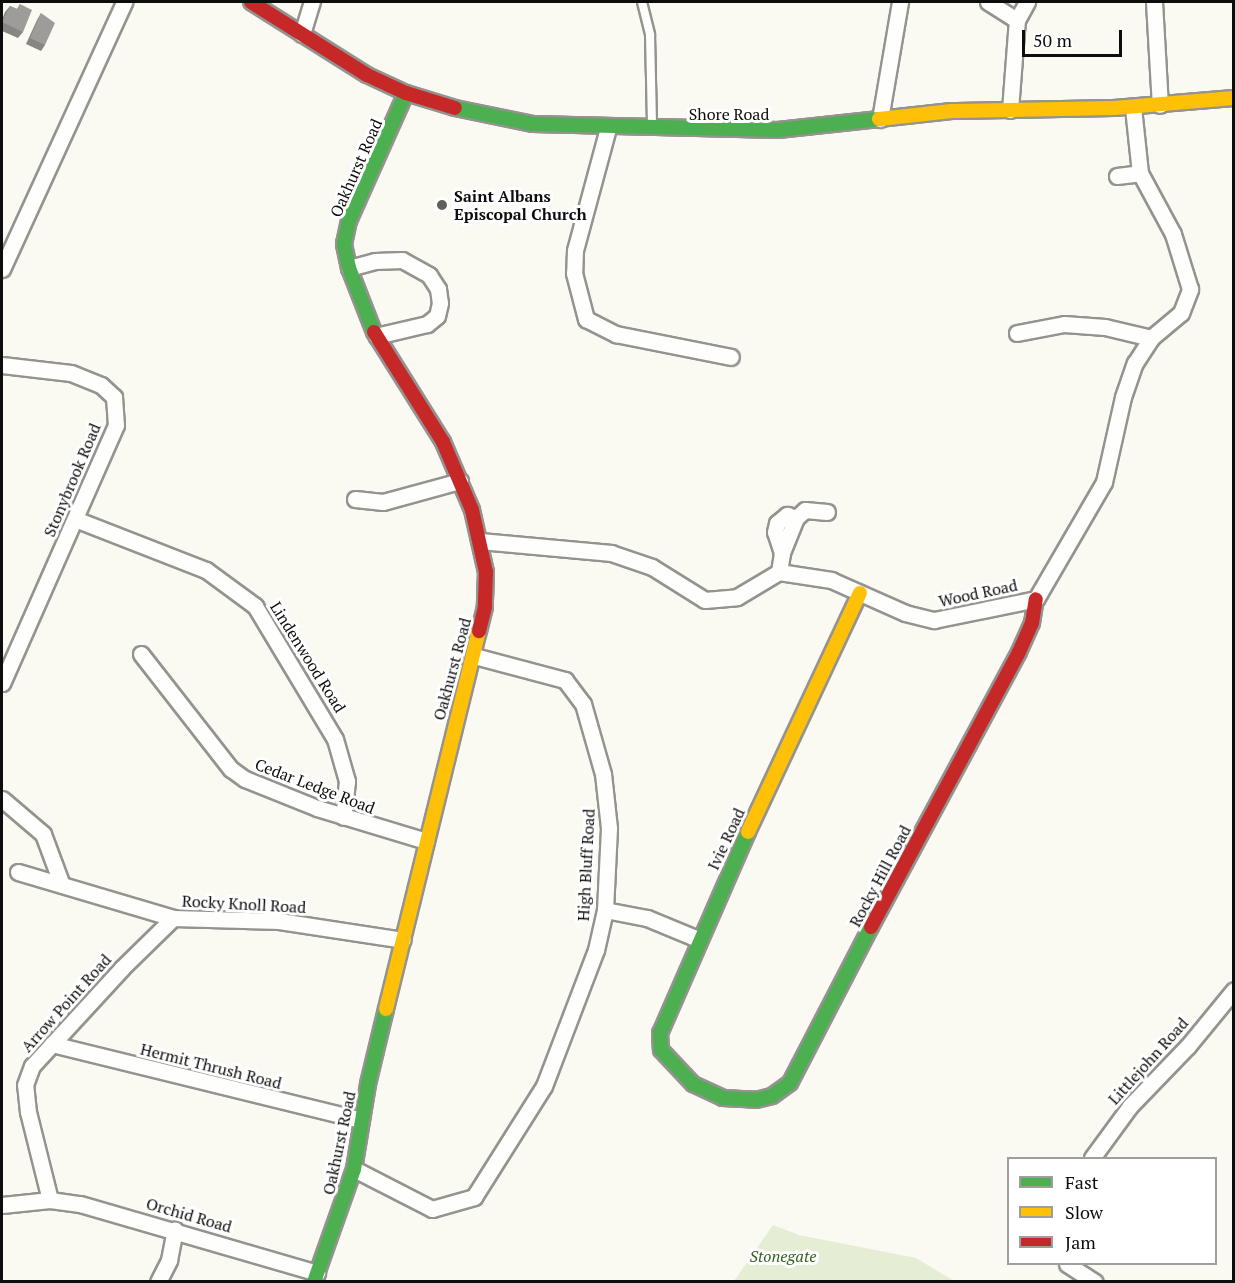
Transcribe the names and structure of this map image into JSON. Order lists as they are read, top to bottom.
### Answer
{
  "streets": {
    "street": [
      "Shore Road",
      "Oakhurst Road",
      "Stonybrook Road",
      "Wood Road",
      "Lindenwood Road",
      "Cedar Ledge Road",
      "Ivie Road",
      "High Bluff Road",
      "Rocky Hill Road",
      "Rocky Knoll Road",
      "Arrow Point Road",
      "Littlejohn Road",
      "Hermit Thrush Road",
      "Orchid Road"
    ]
  },
  "crossings": [
    ["Shore Road", "Oakhurst Road"],
    ["Shore Road", "Wood Road"],
    ["Oakhurst Road", "Cedar Ledge Road"],
    ["Oakhurst Road", "High Bluff Road"],
    ["Oakhurst Road", "Rocky Knoll Road"],
    ["Oakhurst Road", "Hermit Thrush Road"],
    ["Oakhurst Road", "Orchid Road"],
    ["Stonybrook Road", "Lindenwood Road"],
    ["Wood Road", "Ivie Road"],
    ["Wood Road", "Rocky Hill Road"],
    ["Lindenwood Road", "Cedar Ledge Road"],
    ["Ivie Road", "Rocky Hill Road"],
    ["Rocky Knoll Road", "Arrow Point Road"],
    ["Arrow Point Road", "Hermit Thrush Road"],
    ["Arrow Point Road", "Orchid Road"]
  ],
  "parks": ["Stonegate"],
  "places": ["Saint Albans Episcopal Church"],
  "legend": ["Fast", "Slow", "Jam"],
  "scale_bar": "50 m"
}
